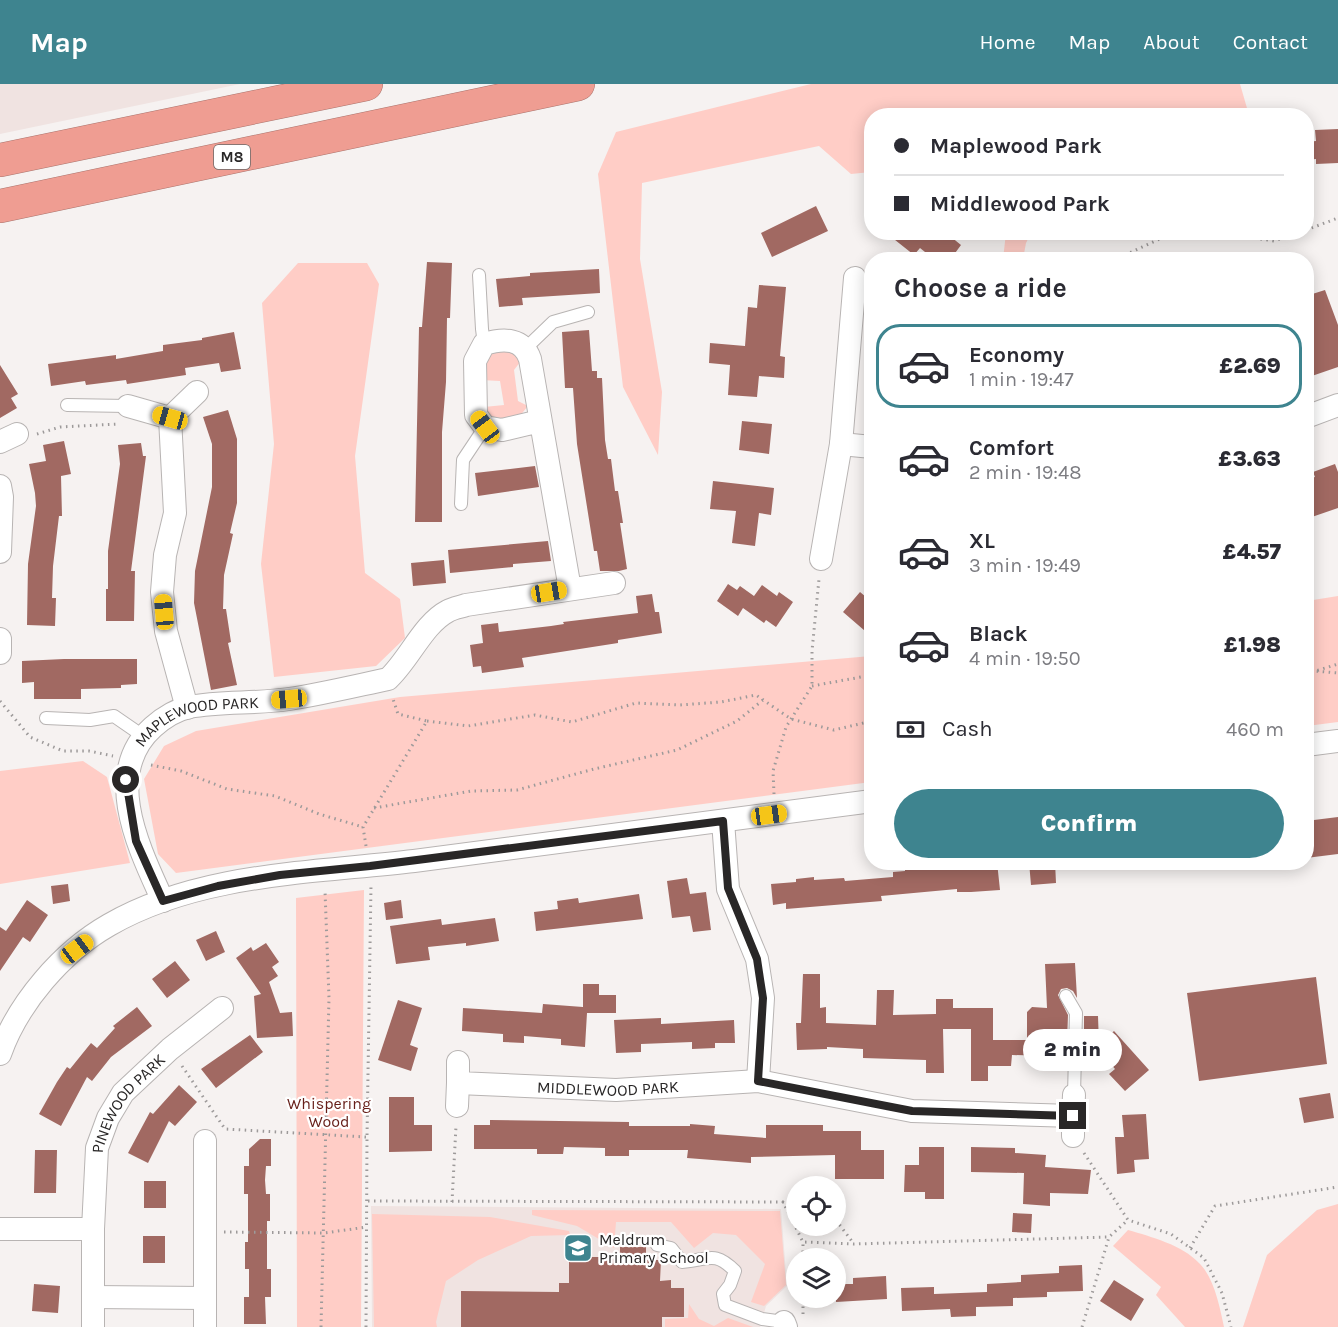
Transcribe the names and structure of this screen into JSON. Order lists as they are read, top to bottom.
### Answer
{
  "streets": {
    "highway": ["M8"],
    "street": ["MAPLEWOOD PARK", "MIDDLEWOOD PARK", "PINEWOOD PARK"]
  },
  "parks": ["Whispering Wood"],
  "places": {
    "school or university": ["Meldrum Primary School"]
  },
  "page": {
    "header": "Map",
    "nav": [
      "Home",
      "Map",
      "About",
      "Contact"
    ],
    "banner": ["Maplewood Park", "Middlewood Park"],
    "heading": "Choose a ride",
    "list": [
      {
        "name": "Economy",
        "note": "1 min · 19:47",
        "value": "£2.69"
      },
      {
        "name": "Comfort",
        "note": "2 min · 19:48",
        "value": "£3.63"
      },
      {
        "name": "XL",
        "note": "3 min · 19:49",
        "value": "£4.57"
      },
      {
        "name": "Black",
        "note": "4 min · 19:50",
        "value": "£1.98"
      }
    ],
    "pay": ["Cash", "460 m"],
    "buttons": "Confirm",
    "bubble": "2 min"
  }
}
